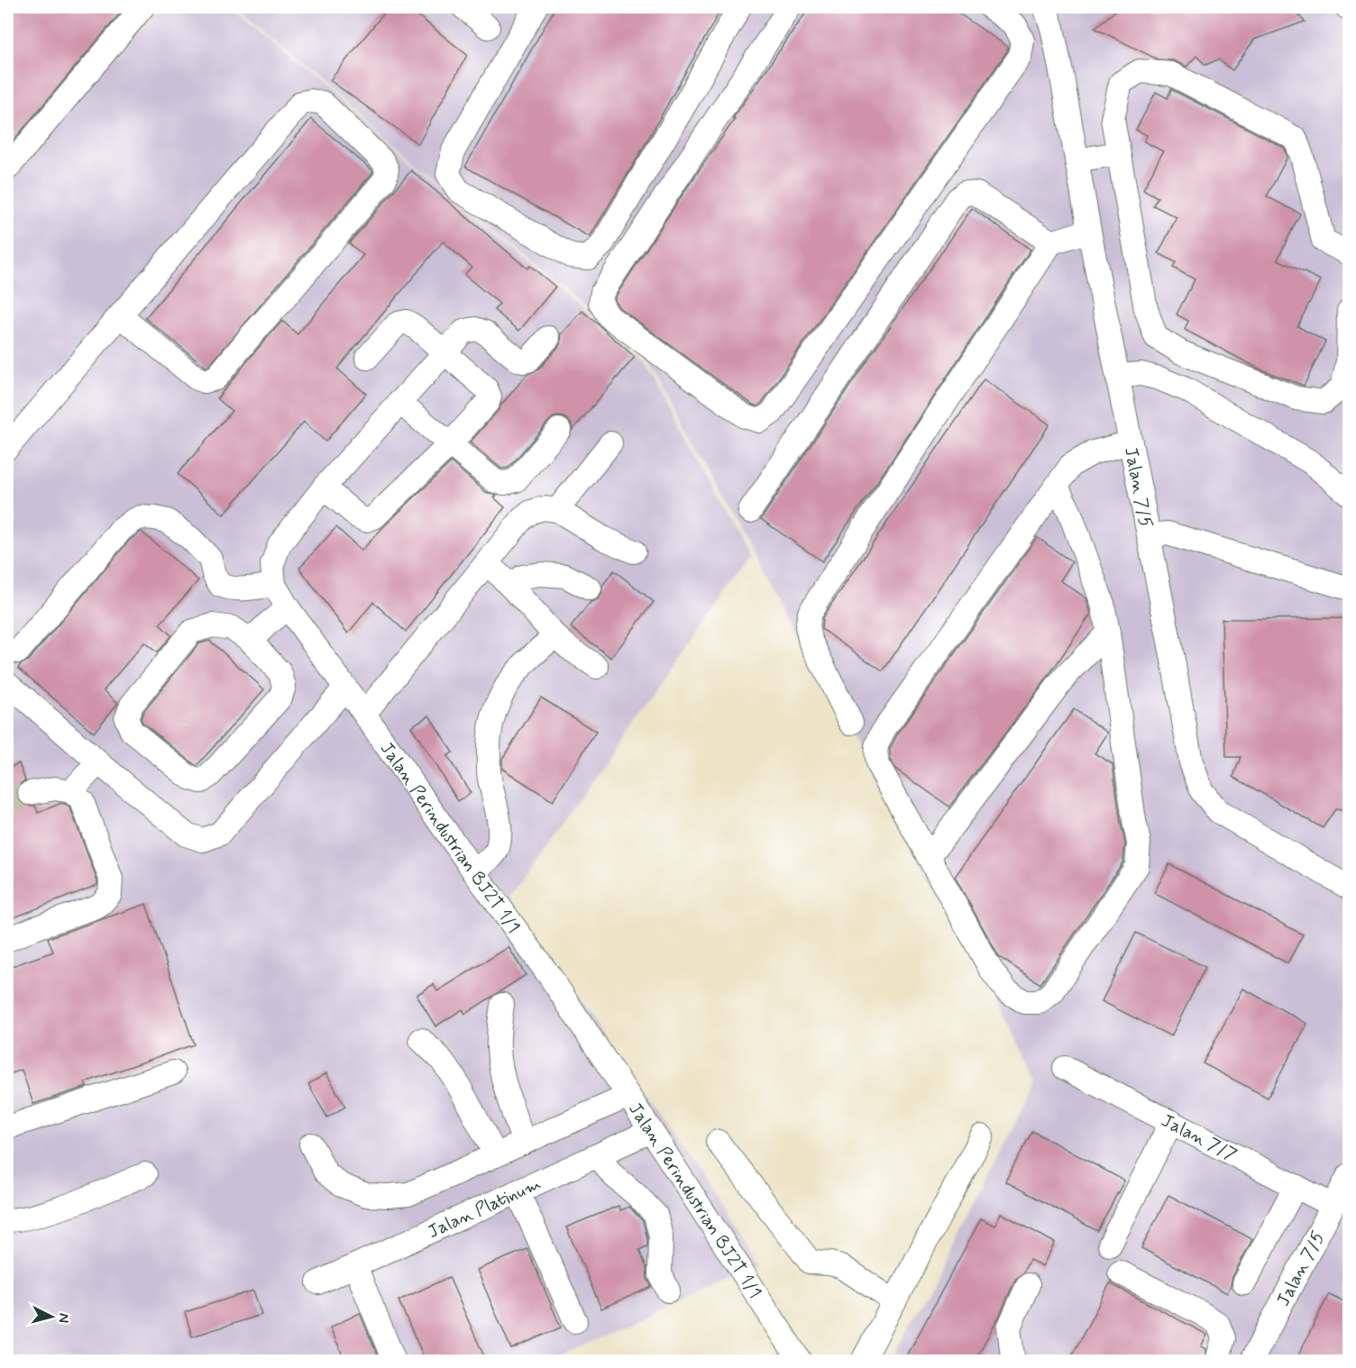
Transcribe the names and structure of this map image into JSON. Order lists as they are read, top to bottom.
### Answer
{
  "streets": {
    "street": [
      "Jalan 7/5",
      "Jalan Perindustrian BJ2T 1/1",
      "Jalan 7/7",
      "Jalan Platinum"
    ]
  },
  "crossings": [
    ["Jalan 7/5", "Jalan 7/7"],
    ["Jalan Perindustrian BJ2T 1/1", "Jalan Platinum"]
  ],
  "north": "right"
}
